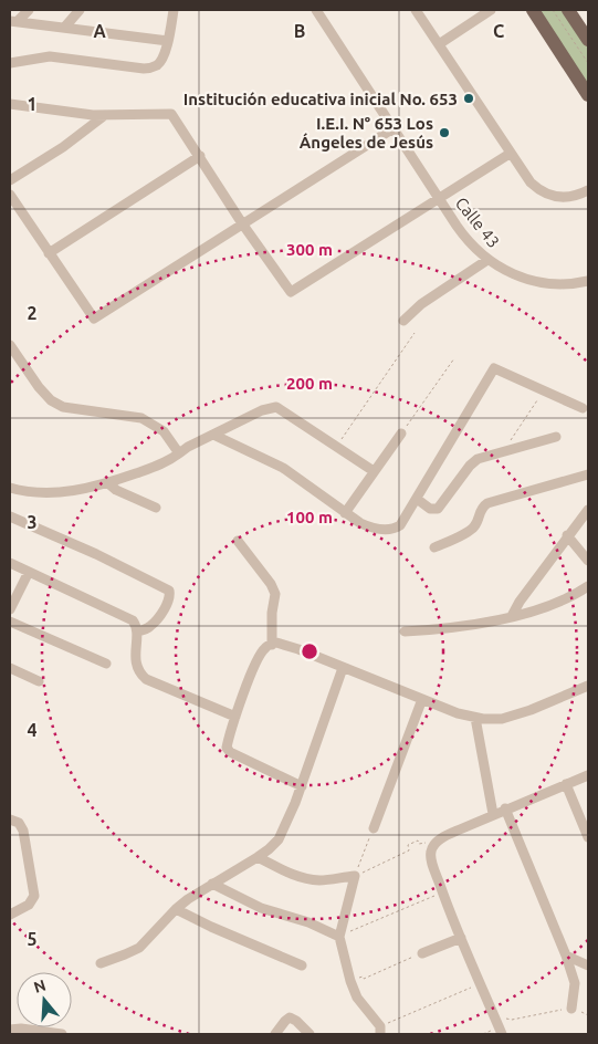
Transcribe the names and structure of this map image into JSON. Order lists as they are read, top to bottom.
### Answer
{
  "streets": {
    "street": ["Calle 43"]
  },
  "places": ["Institución educativa inicial No. 653", "I.E.I. N° 653 Los Ángeles de Jesús"],
  "north": "top",
  "grid": {
    "columns": ["A", "B", "C"],
    "rows": [
      "1",
      "2",
      "3",
      "4",
      "5"
    ]
  },
  "rings": ["300 m", "200 m", "100 m"]
}
